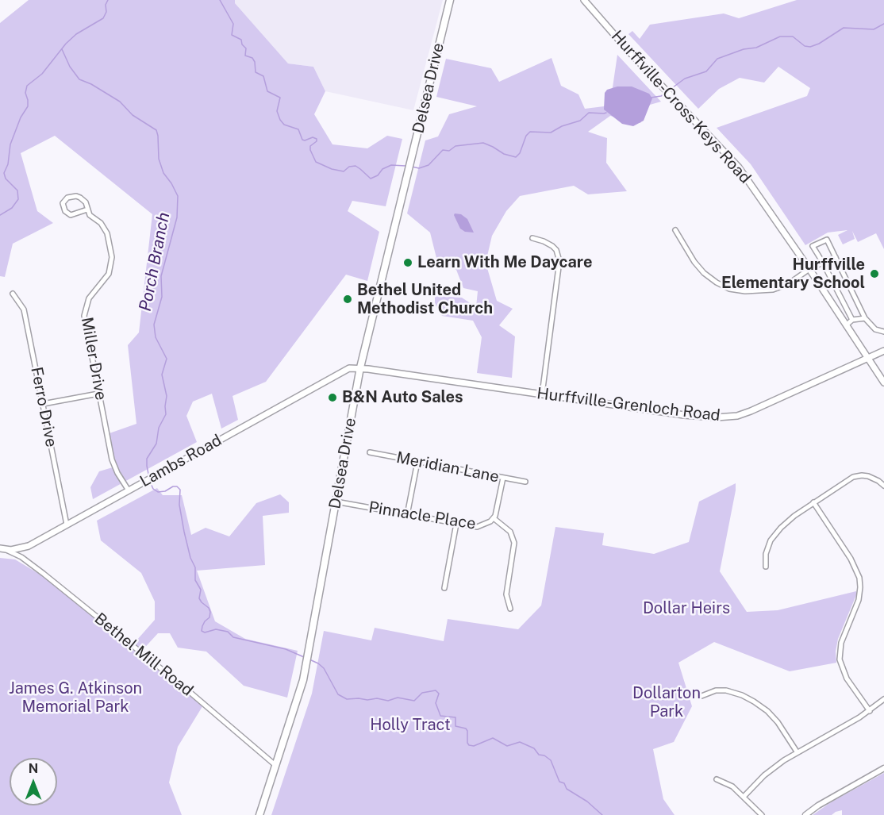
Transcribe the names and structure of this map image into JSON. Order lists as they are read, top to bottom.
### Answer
{
  "streets": {
    "main road": [
      "Delsea Drive",
      "Hurffville-Cross Keys Road",
      "Hurffville-Grenloch Road",
      "Lambs Road"
    ],
    "street": [
      "Miller Drive",
      "Ferro Drive",
      "Meridian Lane",
      "Pinnacle Place",
      "Bethel Mill Road"
    ]
  },
  "crossings": [
    ["Delsea Drive", "Hurffville-Grenloch Road"],
    ["Delsea Drive", "Lambs Road"],
    ["Delsea Drive", "Pinnacle Place"],
    ["Delsea Drive", "Bethel Mill Road"],
    ["Hurffville-Cross Keys Road", "Hurffville-Grenloch Road"],
    ["Miller Drive", "Lambs Road"],
    ["Hurffville-Grenloch Road", "Lambs Road"],
    ["Ferro Drive", "Lambs Road"],
    ["Lambs Road", "Bethel Mill Road"],
    ["Meridian Lane", "Pinnacle Place"]
  ],
  "water": ["Porch Branch"],
  "parks": [
    "Dollar Heirs",
    "James G. Atkinson Memorial Park",
    "Dollarton Park",
    "Holly Tract"
  ],
  "places": [
    "Learn With Me Daycare",
    "Hurffville Elementary School",
    "Bethel United Methodist Church",
    "B&N Auto Sales"
  ],
  "north": "top"
}
